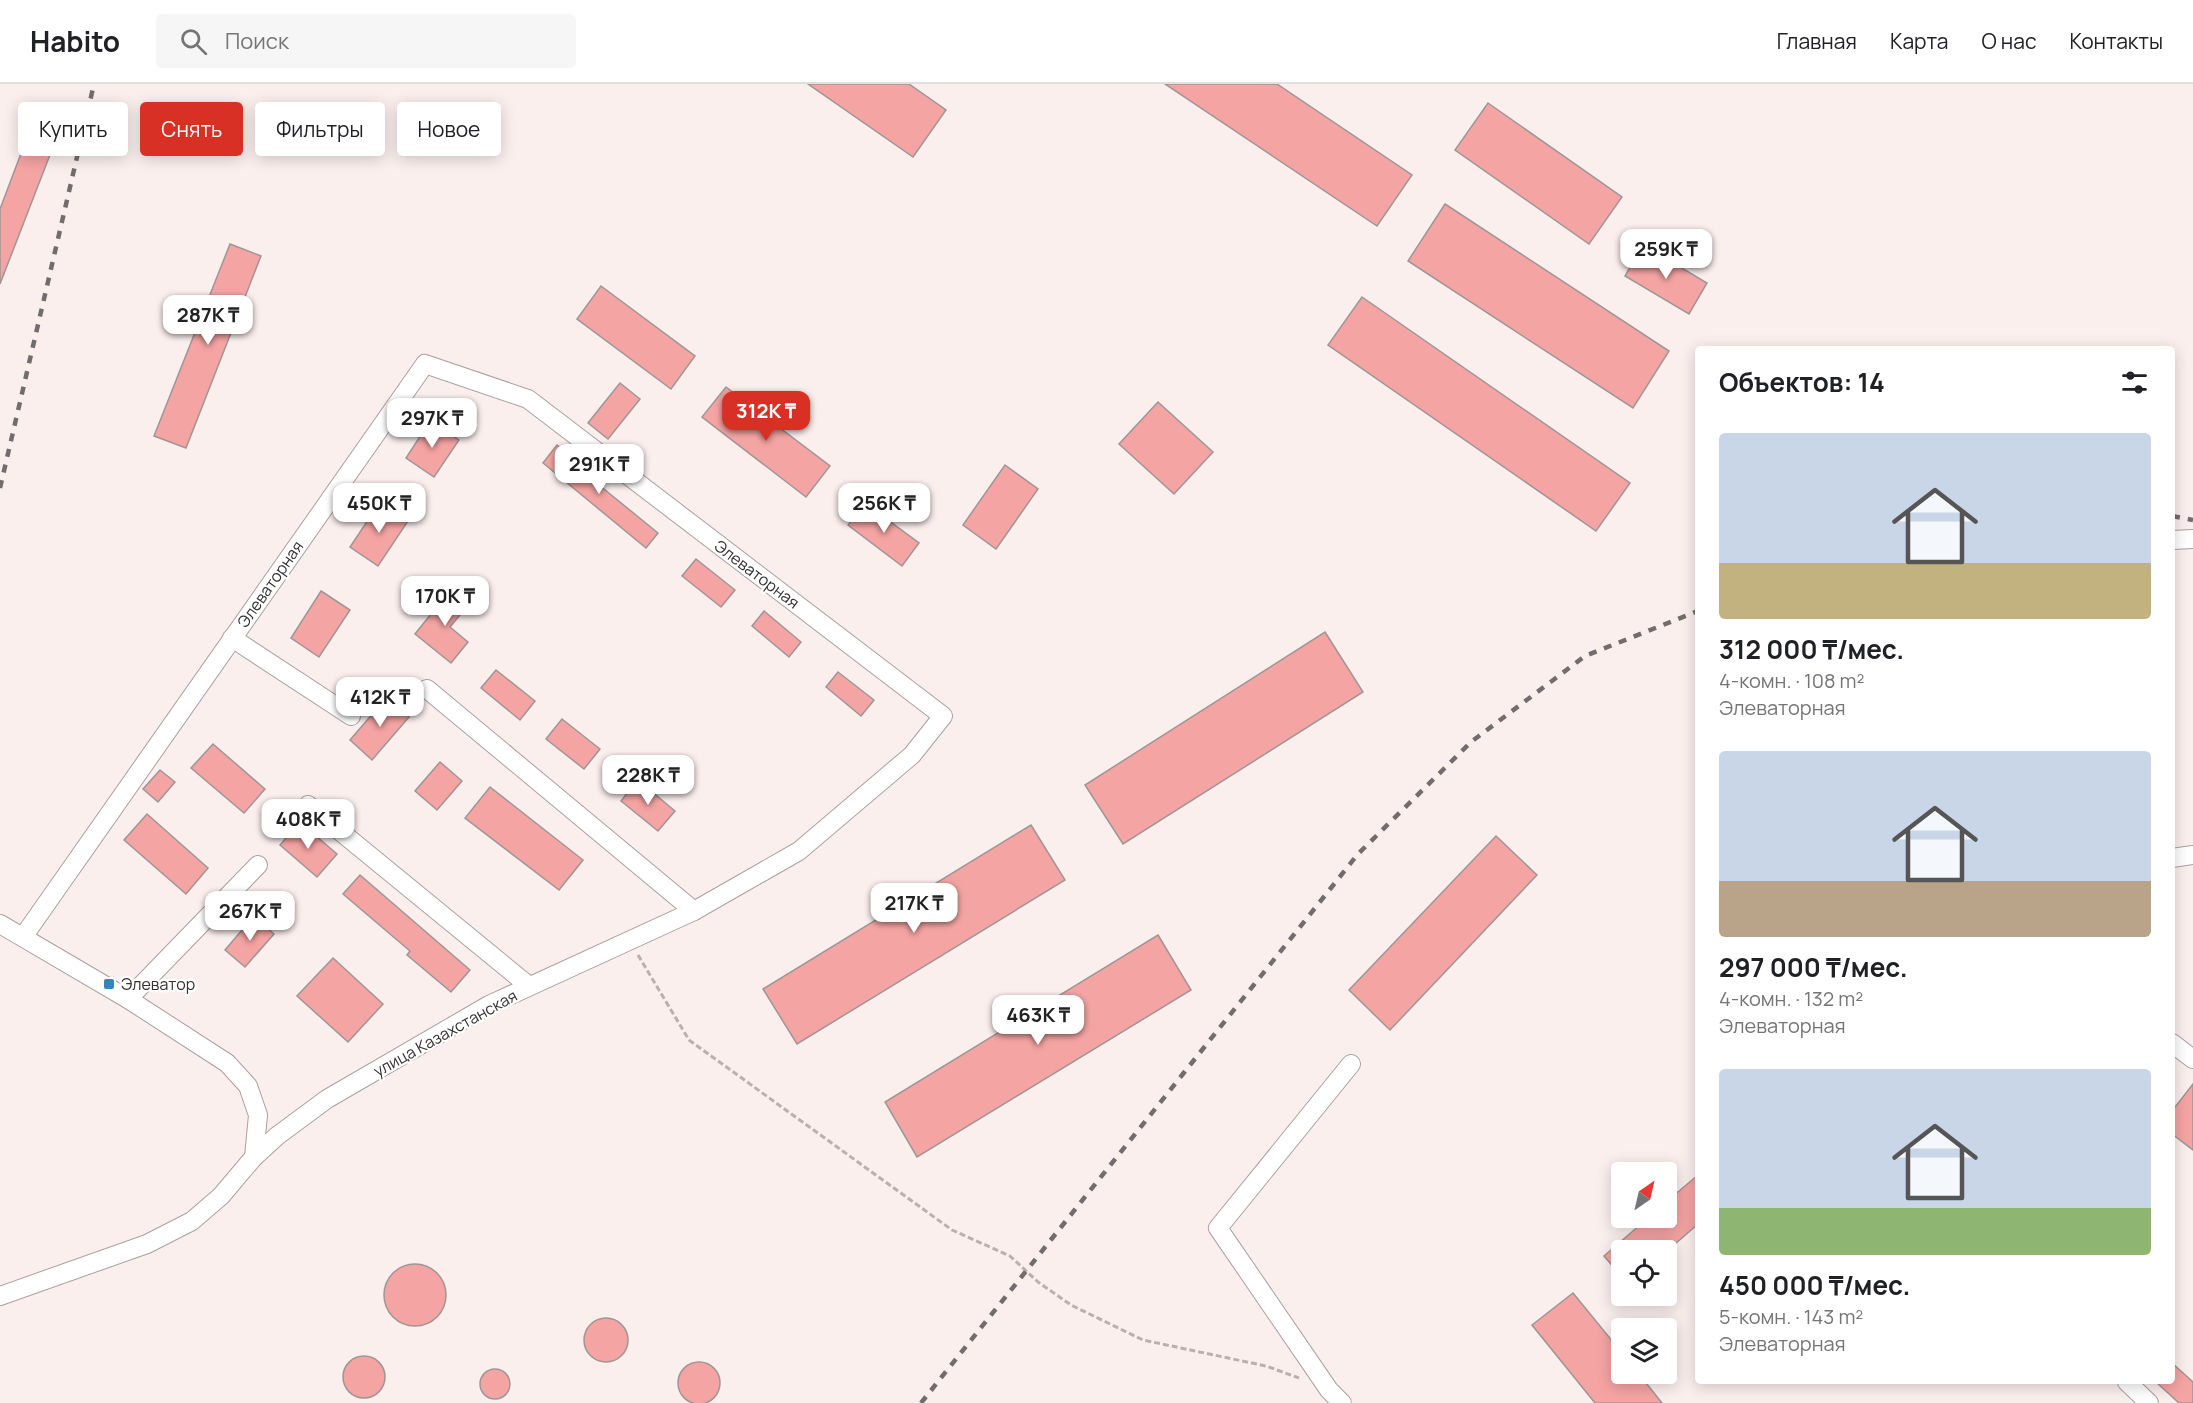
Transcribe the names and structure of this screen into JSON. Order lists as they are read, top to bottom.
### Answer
{
  "streets": {
    "street": ["Элеваторная", "улица Казахстанская"]
  },
  "crossings": [
    ["Элеваторная", "улица Казахстанская"]
  ],
  "places": {
    "transit": ["Элеватор"]
  },
  "north": "top right",
  "page": {
    "header": "Habito",
    "search": "Поиск",
    "nav": [
      "Главная",
      "Карта",
      "О нас",
      "Контакты"
    ],
    "chip": [
      "Купить",
      "Снять",
      "Фильтры",
      "Новое"
    ],
    "price": [
      "259K ₸",
      "287K ₸",
      "312K ₸",
      "297K ₸",
      "291K ₸",
      "450K ₸",
      "256K ₸",
      "170K ₸",
      "412K ₸",
      "228K ₸",
      "408K ₸",
      "217K ₸",
      "267K ₸",
      "463K ₸"
    ],
    "heading": "Объектов: 14",
    "list": [
      {
        "name": "312 000 ₸/мес.",
        "note": "4-комн. · 108 m² · Элеваторная"
      },
      {
        "name": "297 000 ₸/мес.",
        "note": "4-комн. · 132 m² · Элеваторная"
      },
      {
        "name": "450 000 ₸/мес.",
        "note": "5-комн. · 143 m² · Элеваторная"
      }
    ]
  }
}
